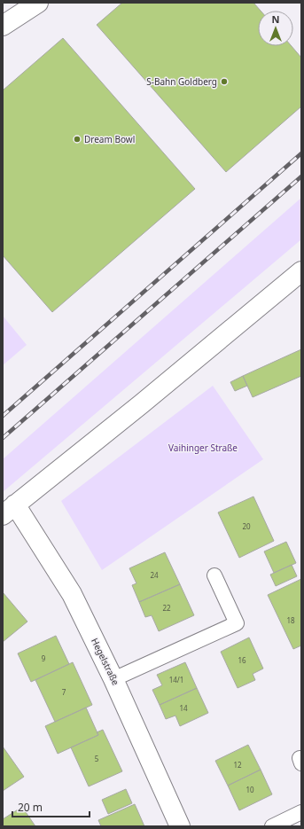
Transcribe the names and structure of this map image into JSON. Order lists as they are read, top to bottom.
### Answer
{
  "streets": {
    "street": ["Hegelstraße"]
  },
  "parks": ["Vaihinger Straße"],
  "places": ["S-Bahn Goldberg", "Dream Bowl"],
  "house_numbers": [
    "20",
    "24",
    "22",
    "18",
    "9",
    "16",
    "14/1",
    "7",
    "14",
    "5",
    "12",
    "10"
  ],
  "scale_bar": "20 m",
  "north": "top"
}
